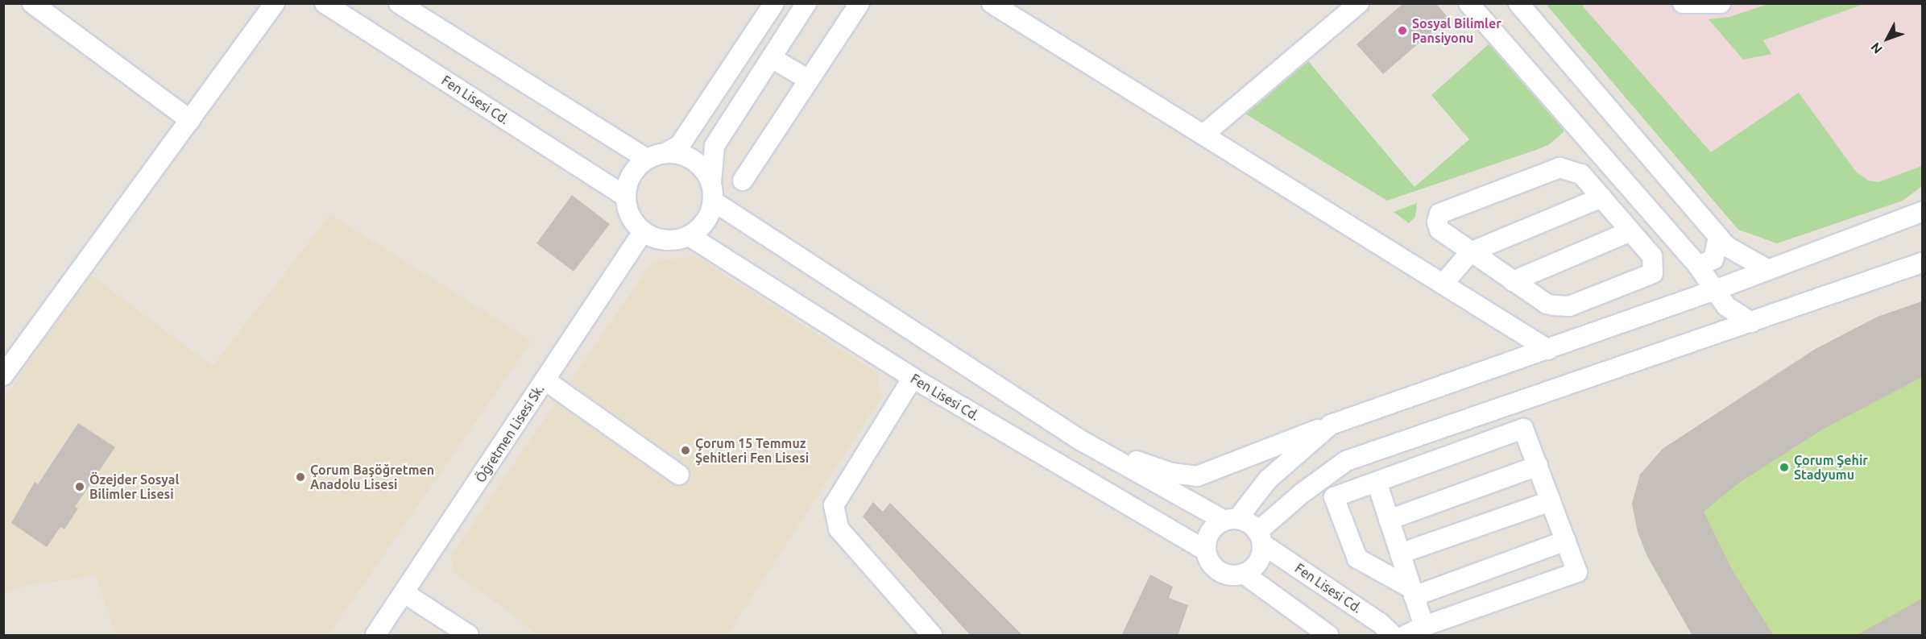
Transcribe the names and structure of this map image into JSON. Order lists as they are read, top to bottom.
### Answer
{
  "streets": {
    "street": ["Fen Lisesi Cd.", "Öğretmen Lisesi Sk."]
  },
  "crossings": [
    ["Fen Lisesi Cd.", "Öğretmen Lisesi Sk."]
  ],
  "places": [
    "Sosyal Bilimler Pansiyonu",
    "Çorum 15 Temmuz Şehitleri Fen Lisesi",
    "Çorum Şehir Stadyumu",
    "Çorum Başöğretmen Anadolu Lisesi",
    "Özejder Sosyal Bilimler Lisesi"
  ],
  "north": "bottom left"
}
